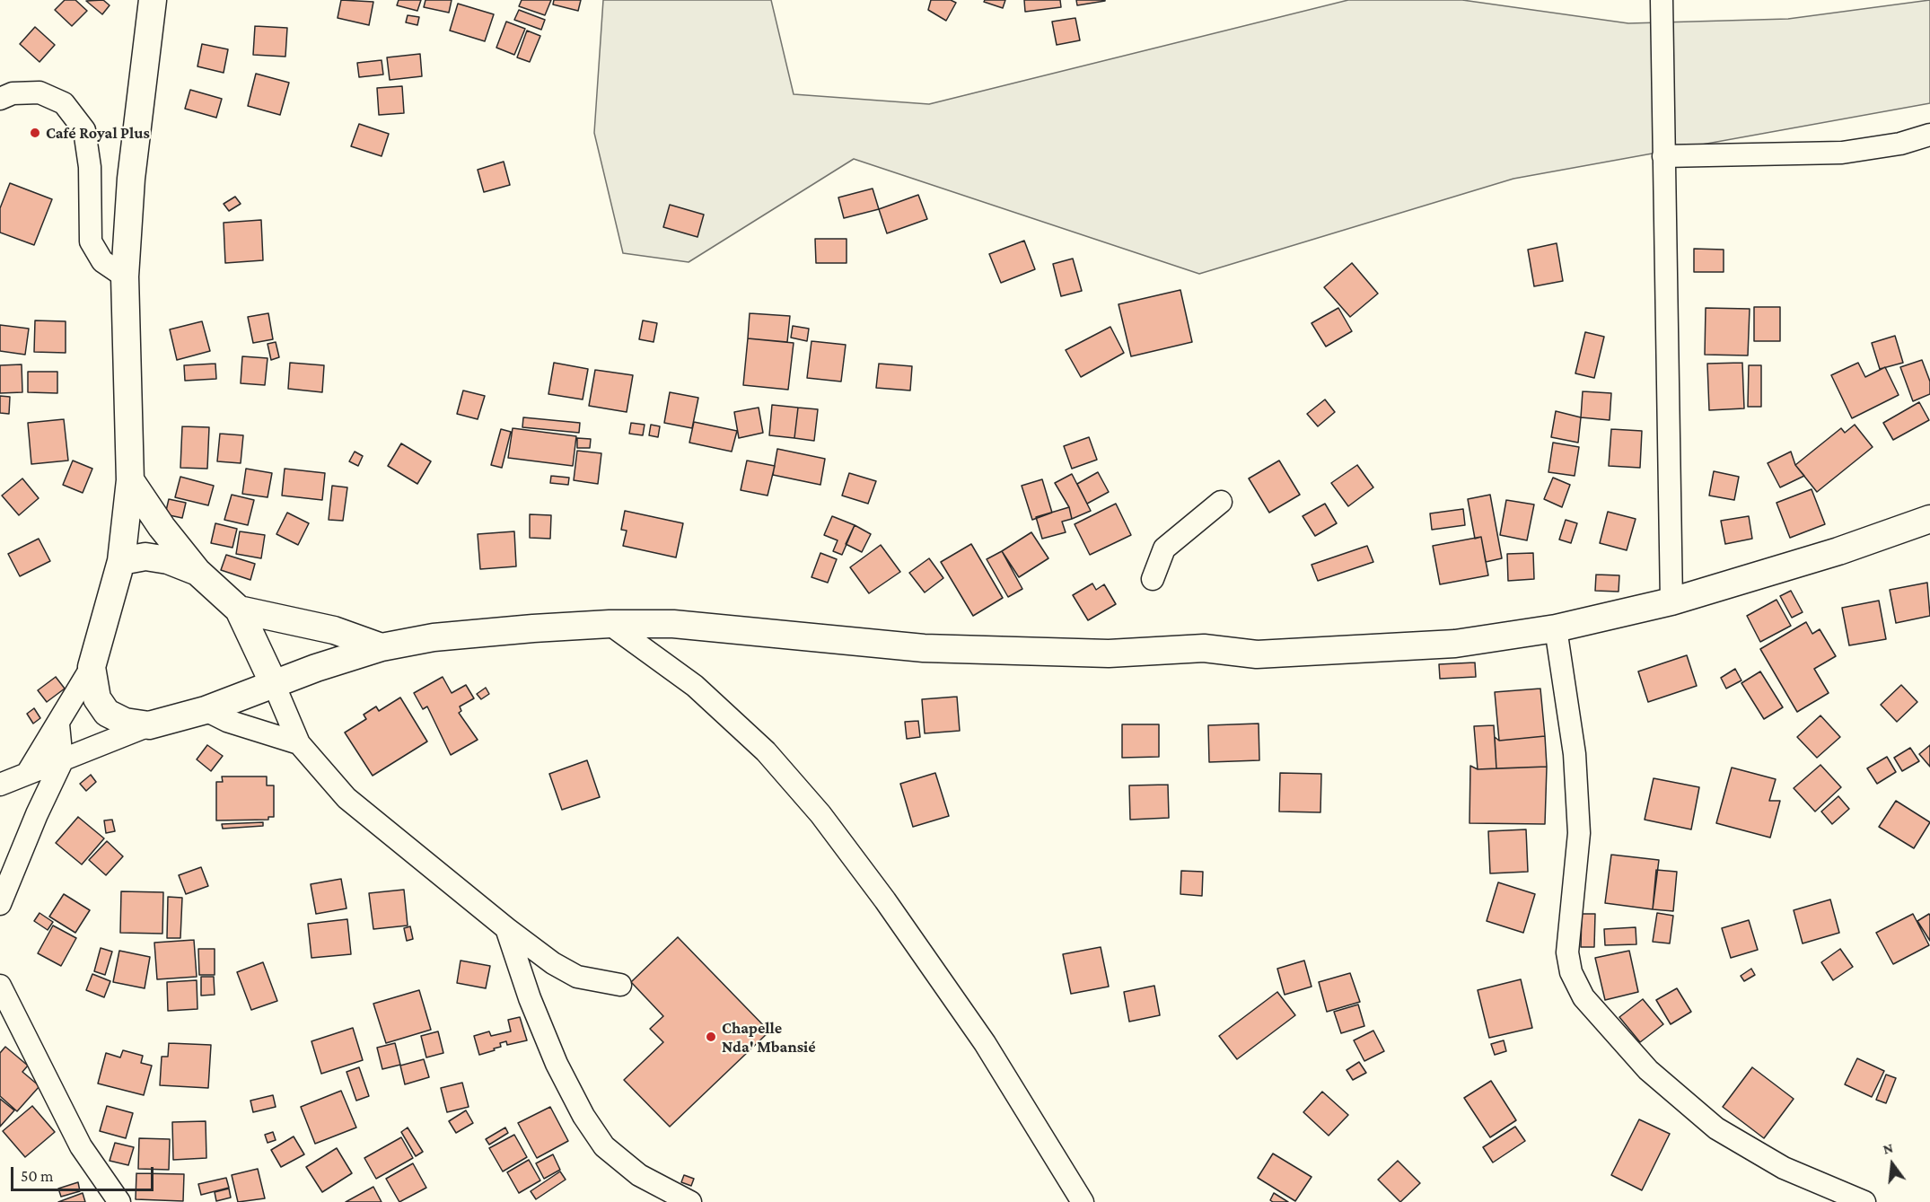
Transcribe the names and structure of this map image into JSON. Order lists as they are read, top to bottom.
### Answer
{
  "places": ["Café Royal Plus", "Chapelle Nda' Mbansié"],
  "scale_bar": "50 m",
  "north": "top"
}
